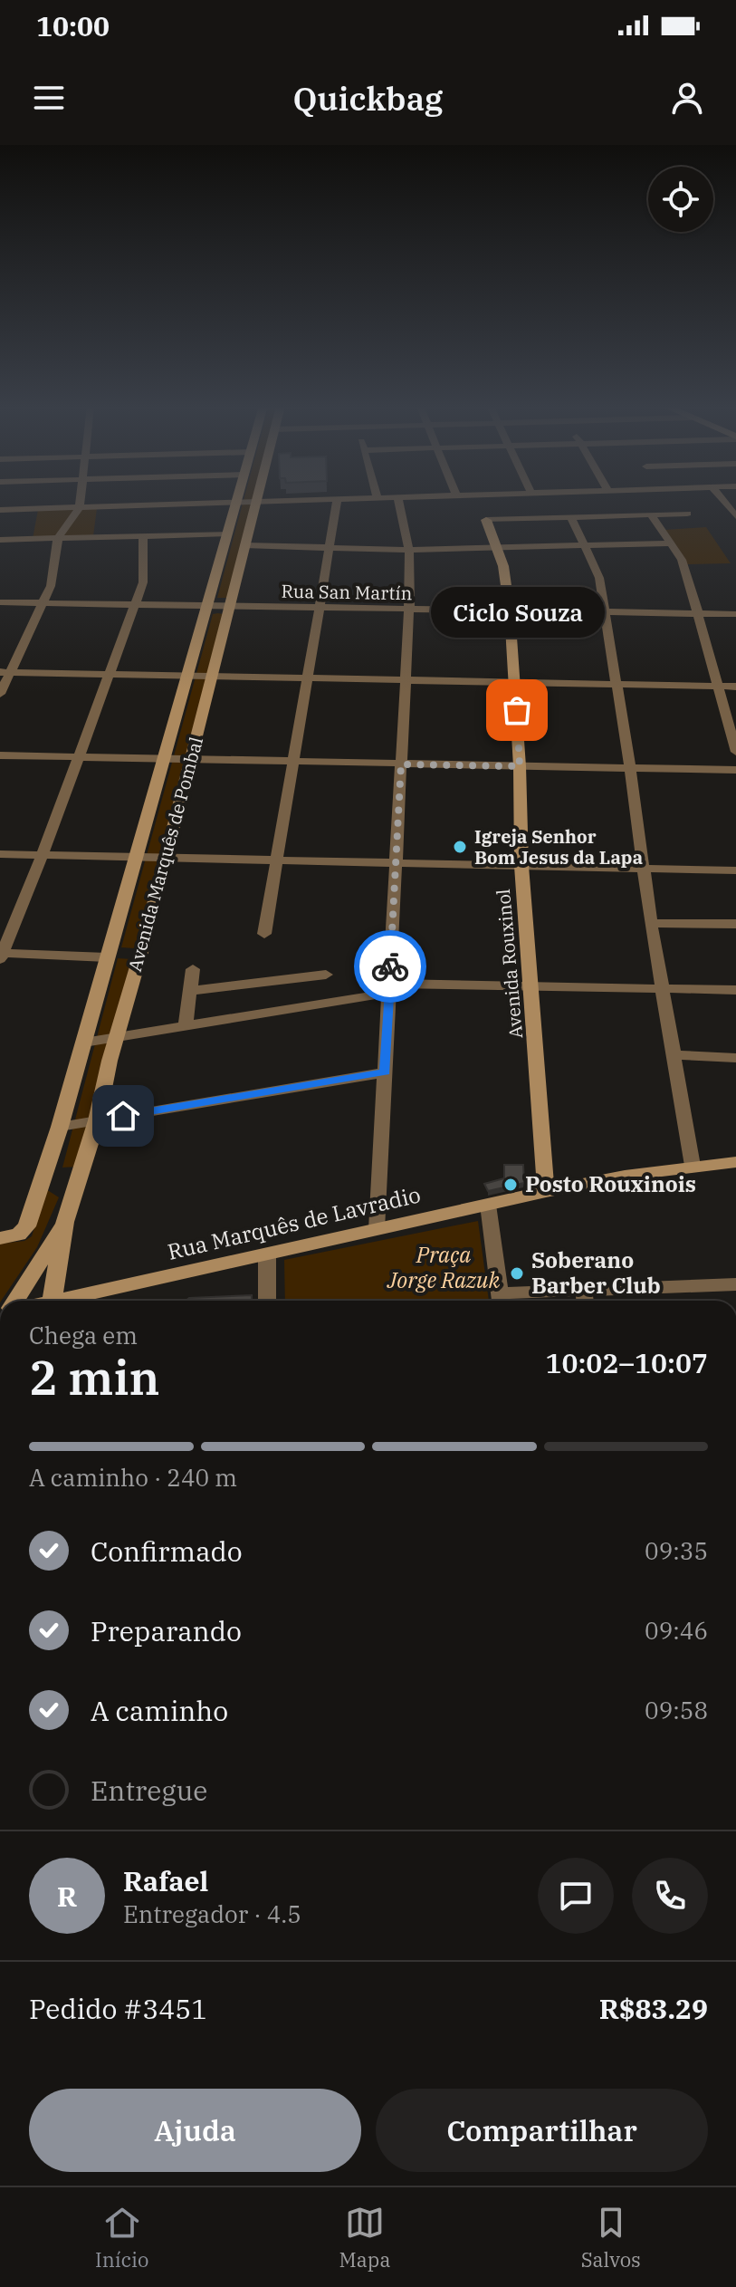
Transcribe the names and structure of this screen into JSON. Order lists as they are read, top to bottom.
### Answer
{
  "streets": {
    "main road": ["Avenida Marquês de Pombal", "Avenida Rouxinol", "Rua Marquês de Lavradio"],
    "street": ["Rua San Martín"]
  },
  "crossings": [
    ["Rua San Martín", "Avenida Marquês de Pombal"],
    ["Rua San Martín", "Avenida Rouxinol"],
    ["Avenida Rouxinol", "Rua Marquês de Lavradio"]
  ],
  "parks": ["Praça Jorge Razuk"],
  "places": [
    "Ciclo Souza",
    "Igreja Senhor Bom Jesus da Lapa",
    "Posto Rouxinois",
    "Soberano Barber Club"
  ],
  "page": {
    "status": "10:00",
    "header": "Quickbag",
    "bubble": "Ciclo Souza",
    "heading": ["2 min", "Chega em", "10:02–10:07"],
    "panel": [
      "Rafael",
      "Entregador · 4.5",
      "Pedido #3451",
      "R$83.29"
    ],
    "bar": "A caminho · 240 m",
    "list": [
      ["Confirmado", "09:35"],
      ["Preparando", "09:46"],
      ["A caminho", "09:58"],
      "Entregue"
    ],
    "round": "R",
    "buttons": ["Ajuda", "Compartilhar"],
    "tabs": ["Início", "Mapa", "Salvos"]
  }
}
